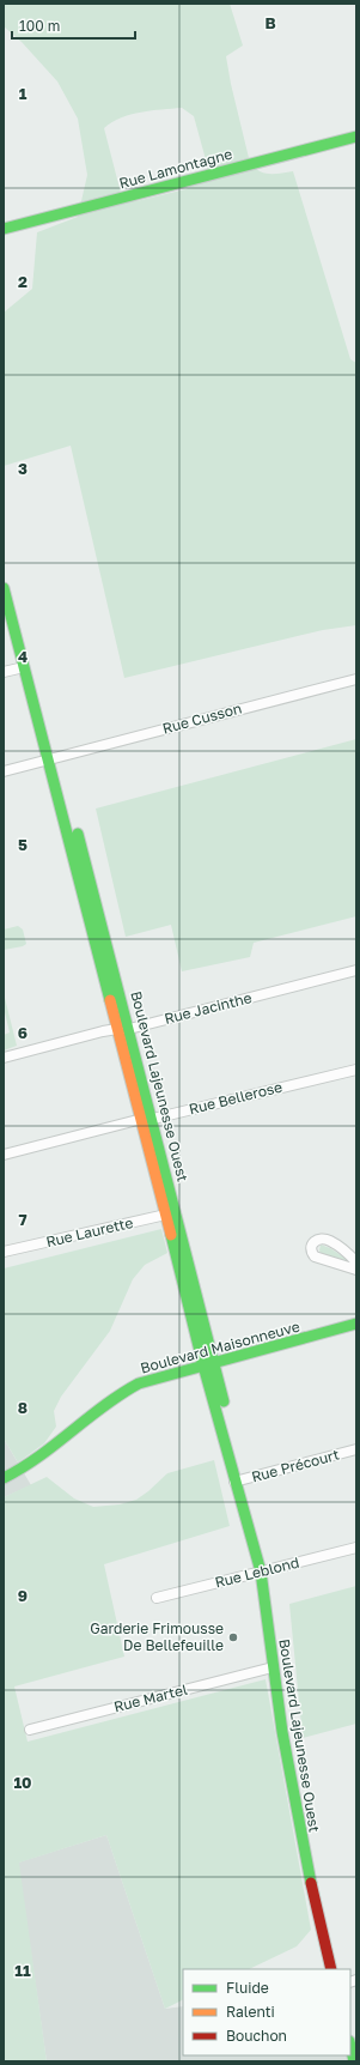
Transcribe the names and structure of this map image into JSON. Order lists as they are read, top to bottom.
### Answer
{
  "streets": {
    "street": [
      "Rue Lamontagne",
      "Rue Cusson",
      "Rue Jacinthe",
      "Boulevard Lajeunesse Ouest",
      "Rue Bellerose",
      "Rue Laurette",
      "Boulevard Maisonneuve",
      "Rue Précourt",
      "Rue Leblond",
      "Rue Martel"
    ]
  },
  "crossings": [
    ["Rue Cusson", "Boulevard Lajeunesse Ouest"],
    ["Rue Jacinthe", "Boulevard Lajeunesse Ouest"],
    ["Boulevard Lajeunesse Ouest", "Rue Bellerose"],
    ["Boulevard Lajeunesse Ouest", "Rue Laurette"],
    ["Boulevard Lajeunesse Ouest", "Boulevard Maisonneuve"],
    ["Boulevard Lajeunesse Ouest", "Rue Précourt"],
    ["Boulevard Lajeunesse Ouest", "Rue Leblond"],
    ["Boulevard Lajeunesse Ouest", "Rue Martel"]
  ],
  "places": ["Garderie Frimousse De Bellefeuille"],
  "legend": ["Fluide", "Ralenti", "Bouchon"],
  "scale_bar": "100 m",
  "grid": {
    "columns": ["B"],
    "rows": [
      "1",
      "2",
      "3",
      "4",
      "5",
      "6",
      "7",
      "8",
      "9",
      "10",
      "11"
    ]
  }
}
